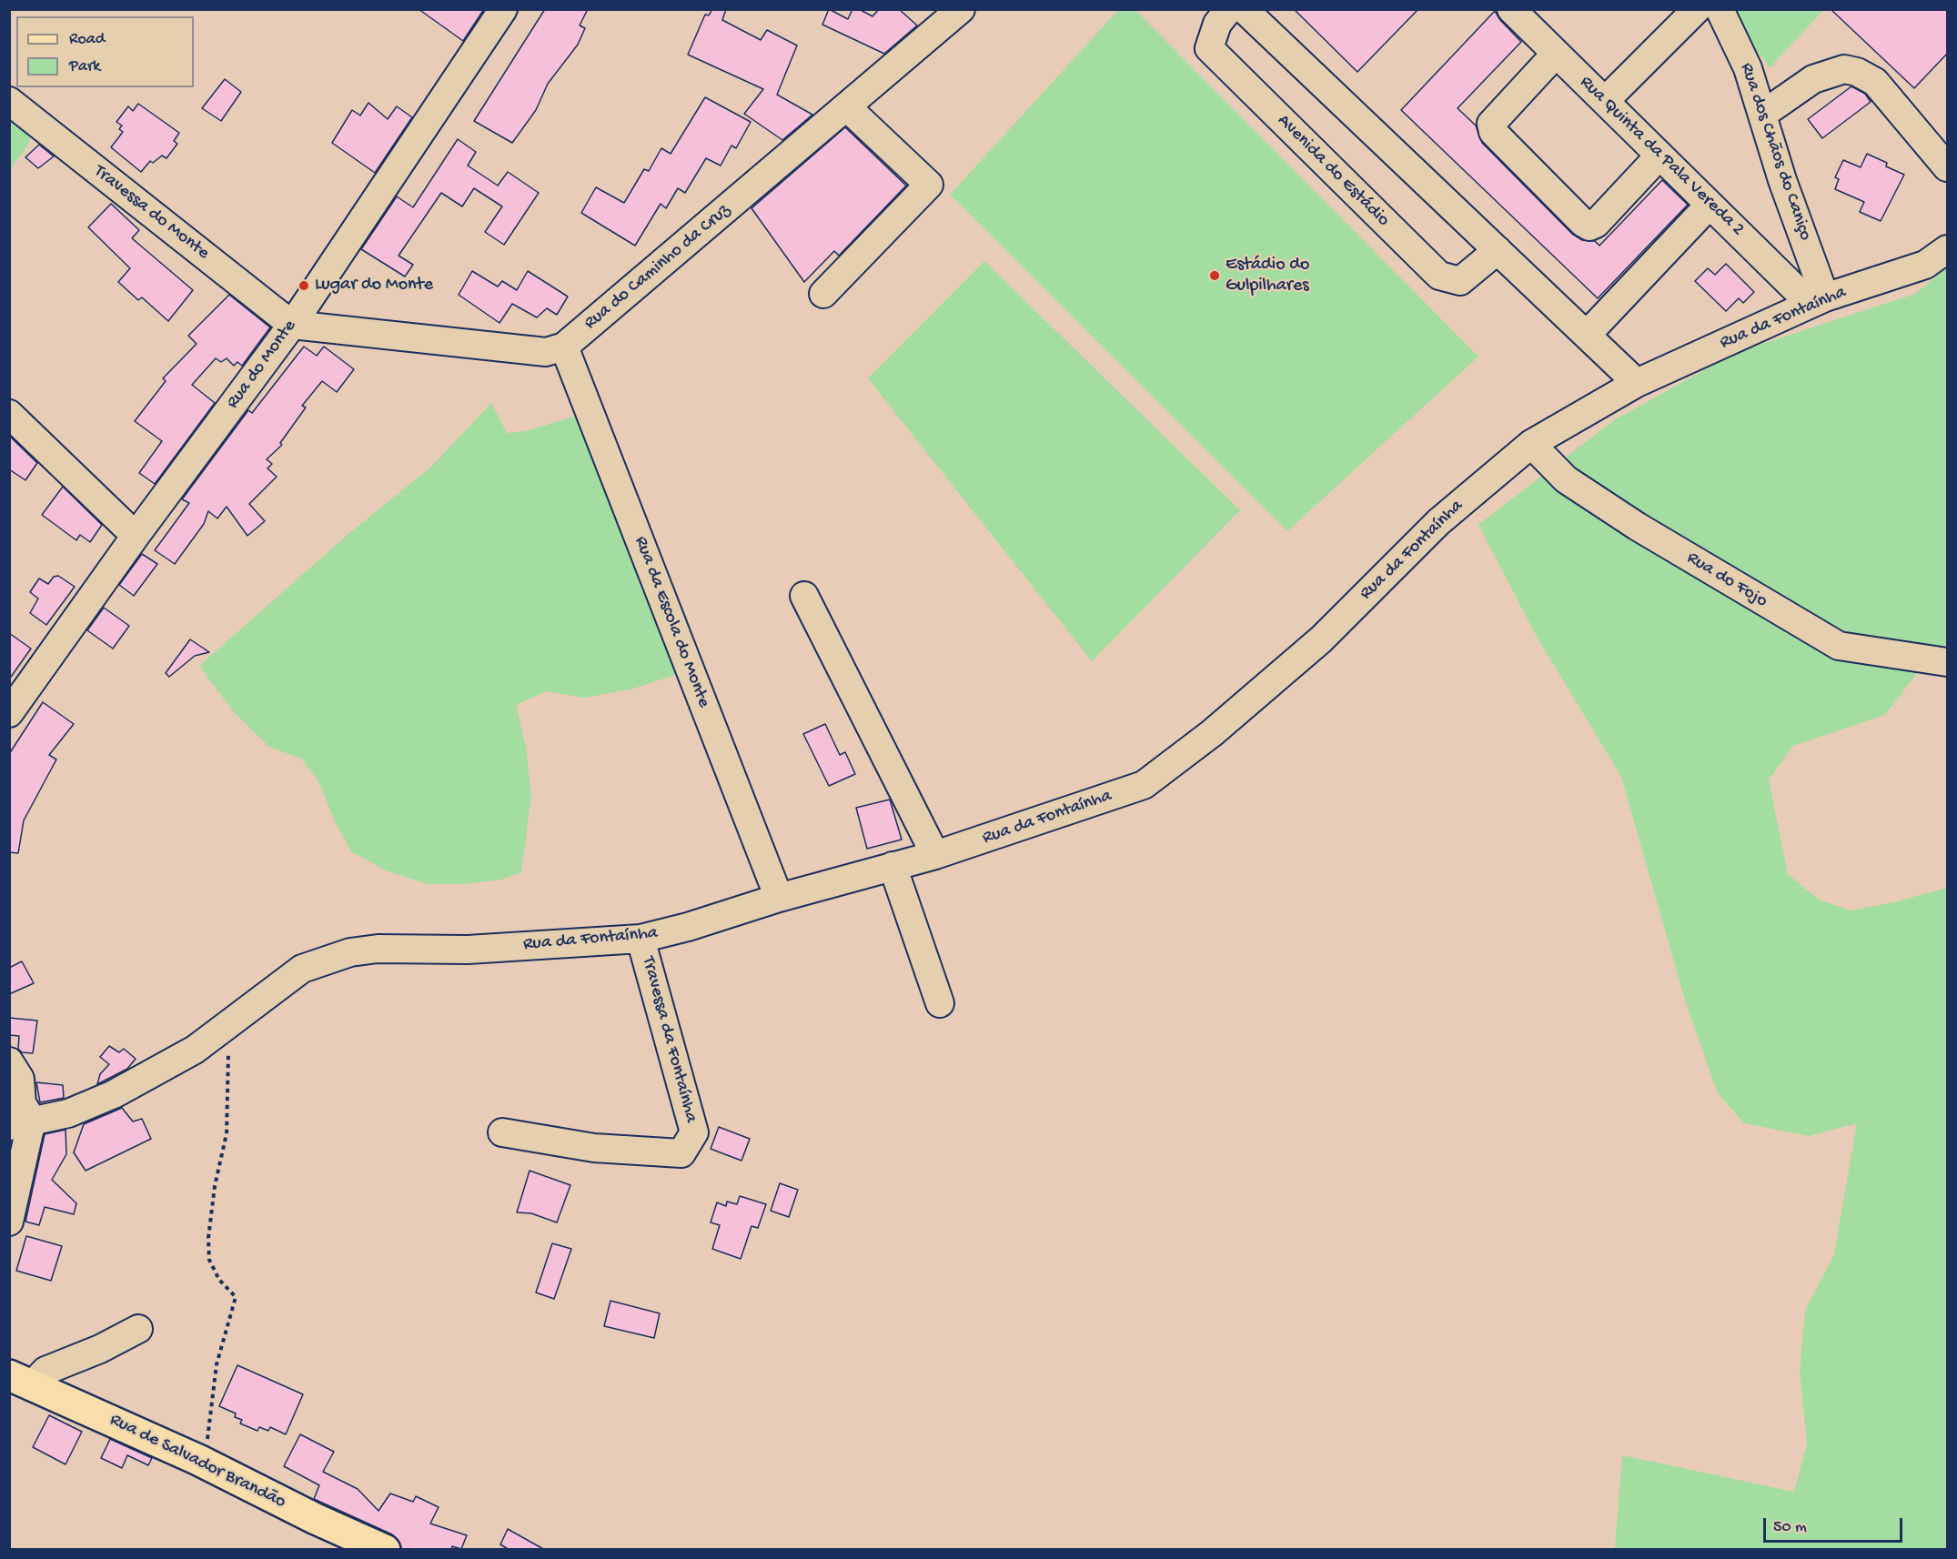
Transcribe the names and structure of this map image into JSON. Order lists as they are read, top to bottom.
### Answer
{
  "streets": {
    "main road": ["Rua de Salvador Brandão"],
    "street": [
      "Rua dos Chãos do Caniço",
      "Rua Quinta da Pala Vereda 2",
      "Avenida do Estádio",
      "Travessa do Monte",
      "Rua do Caminho da Cruz",
      "Rua da Fontaínha",
      "Rua do Monte",
      "Rua do Fojo",
      "Rua da Escola do Monte",
      "Travessa da Fontaínha"
    ]
  },
  "crossings": [
    ["Rua dos Chãos do Caniço", "Rua Quinta da Pala Vereda 2"],
    ["Rua dos Chãos do Caniço", "Rua da Fontaínha"],
    ["Rua Quinta da Pala Vereda 2", "Rua da Fontaínha"],
    ["Travessa do Monte", "Rua do Monte"],
    ["Rua do Caminho da Cruz", "Rua da Escola do Monte"],
    ["Rua da Fontaínha", "Rua do Fojo"],
    ["Rua da Fontaínha", "Rua da Escola do Monte"],
    ["Rua da Fontaínha", "Travessa da Fontaínha"]
  ],
  "places": ["Estádio do Gulpilhares", "Lugar do Monte"],
  "legend": ["Road", "Park"],
  "scale_bar": "50 m"
}
